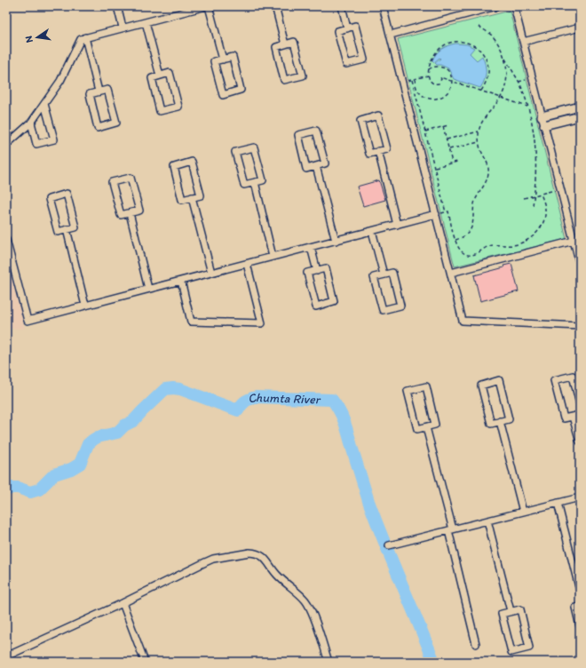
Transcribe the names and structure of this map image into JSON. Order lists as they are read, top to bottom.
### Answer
{
  "water": ["Chumta River"],
  "north": "left"
}
